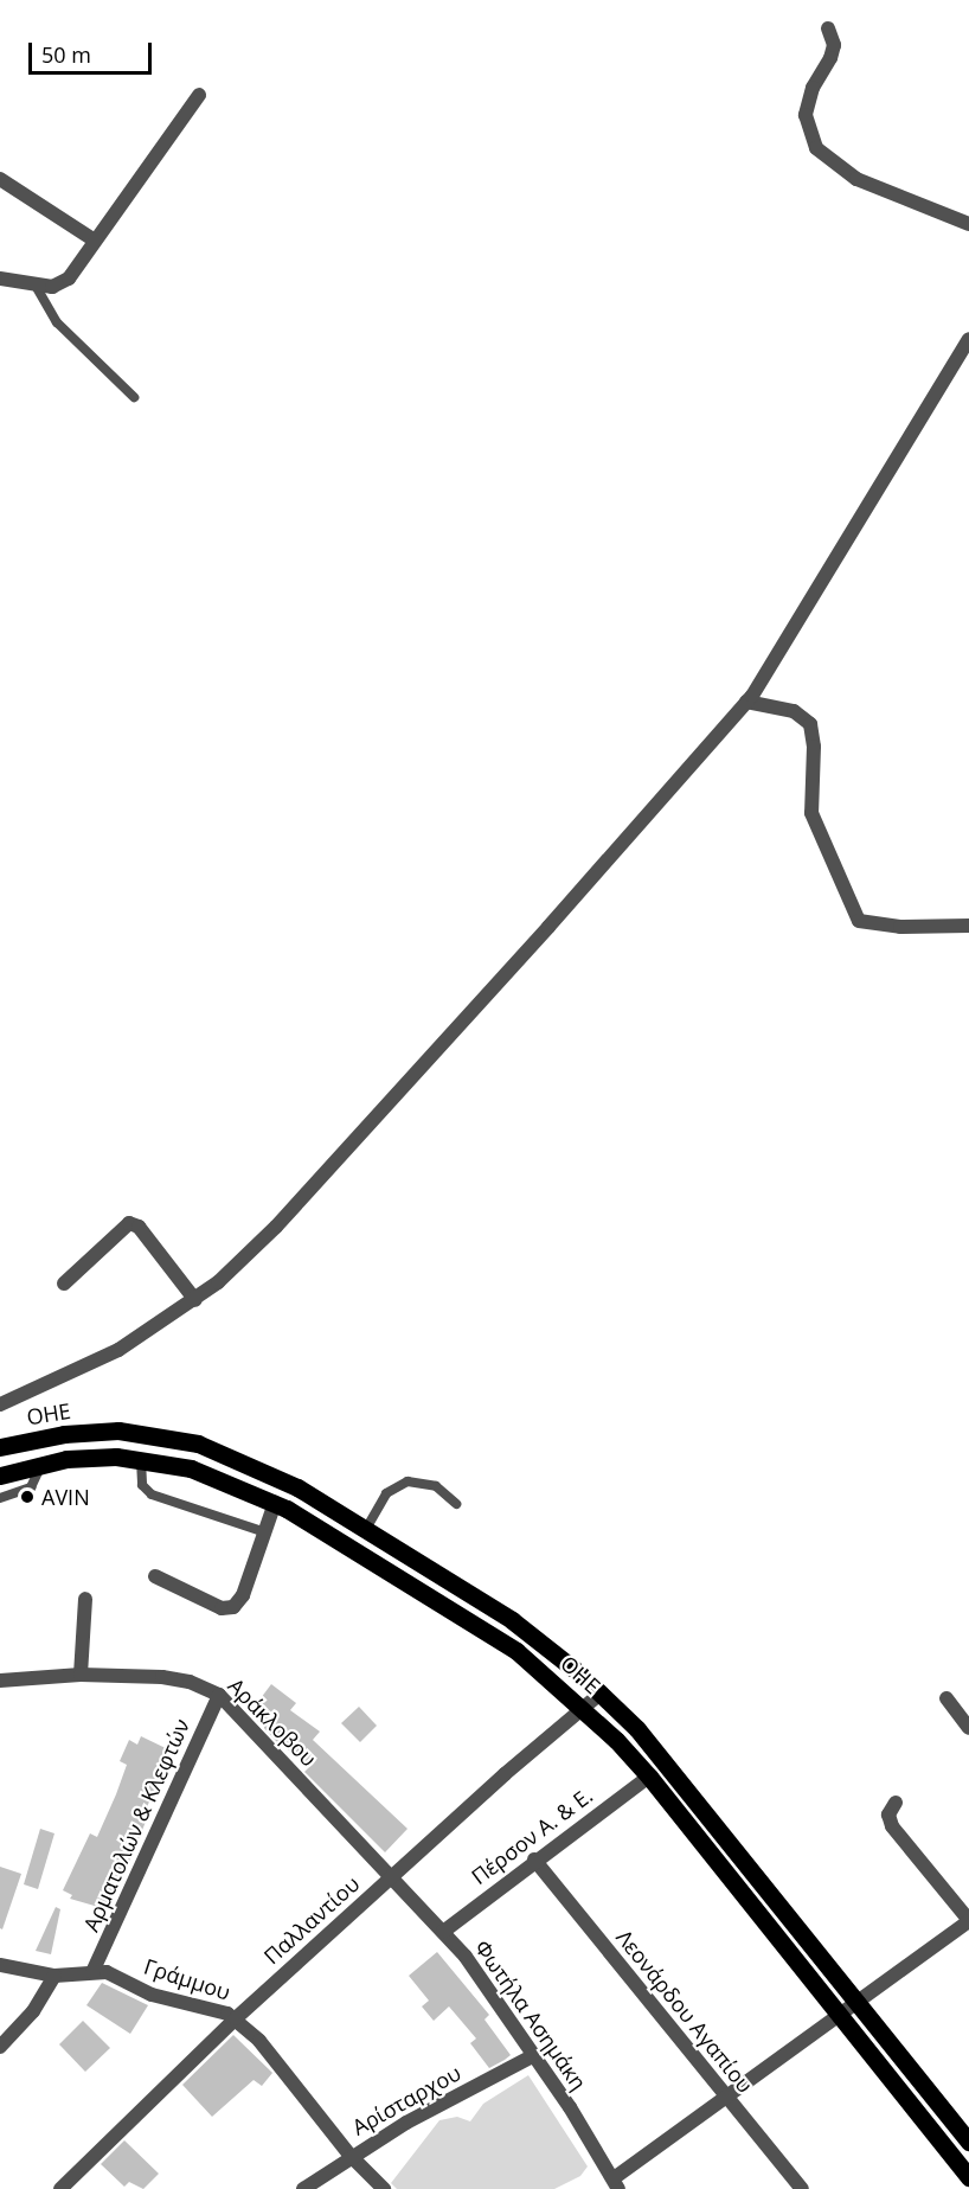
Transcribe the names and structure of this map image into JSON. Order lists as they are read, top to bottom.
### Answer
{
  "streets": {
    "main road": ["ΟΗΕ"],
    "street": [
      "Αράκλοβου",
      "Αρματολών & Κλεφτών",
      "Πέρσον Α. & Ε.",
      "Παλλαντίου",
      "Γράμμου",
      "Λεονάρδου Αγαπίου",
      "Φωτήλα Ασημάκη",
      "Αρίσταρχου"
    ]
  },
  "crossings": [
    ["ΟΗΕ", "Πέρσον Α. & Ε."],
    ["ΟΗΕ", "Παλλαντίου"],
    ["Αράκλοβου", "Αρματολών & Κλεφτών"],
    ["Αράκλοβου", "Παλλαντίου"],
    ["Αράκλοβου", "Φωτήλα Ασημάκη"],
    ["Αρματολών & Κλεφτών", "Γράμμου"],
    ["Πέρσον Α. & Ε.", "Λεονάρδου Αγαπίου"],
    ["Πέρσον Α. & Ε.", "Φωτήλα Ασημάκη"],
    ["Παλλαντίου", "Γράμμου"],
    ["Παλλαντίου", "Φωτήλα Ασημάκη"],
    ["Φωτήλα Ασημάκη", "Αρίσταρχου"]
  ],
  "places": ["AVIN"],
  "scale_bar": "50 m"
}
